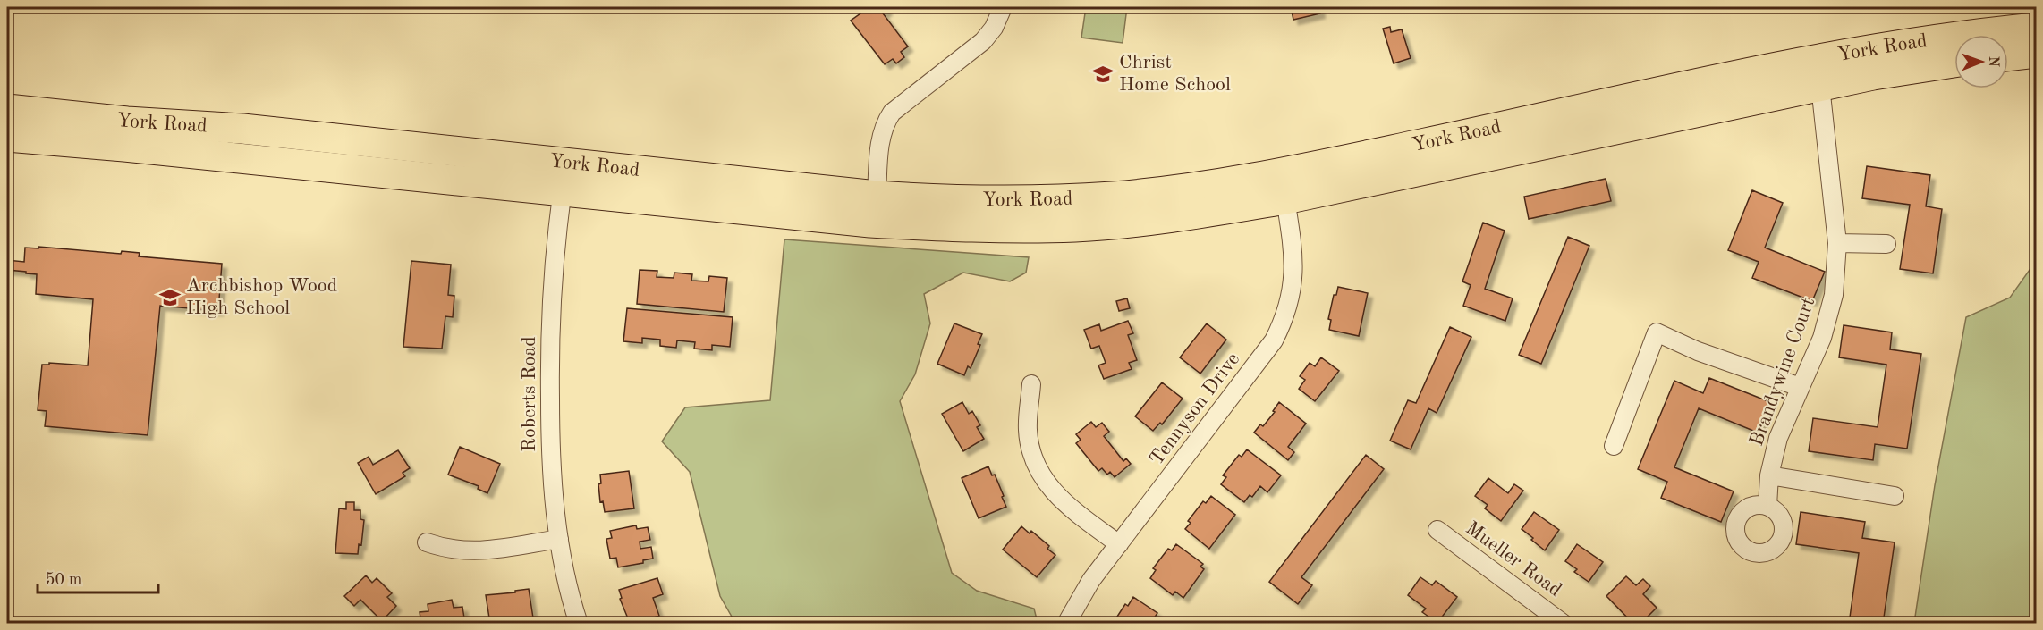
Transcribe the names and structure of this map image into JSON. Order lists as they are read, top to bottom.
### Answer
{
  "streets": {
    "highway": ["York Road"],
    "street": [
      "Brandywine Court",
      "Roberts Road",
      "Tennyson Drive",
      "Mueller Road"
    ]
  },
  "crossings": [
    ["York Road", "Brandywine Court"],
    ["York Road", "Roberts Road"],
    ["York Road", "Tennyson Drive"]
  ],
  "places": {
    "school or university": ["Christ Home School", "Archbishop Wood High School"]
  },
  "scale_bar": "50 m",
  "north": "right"
}
